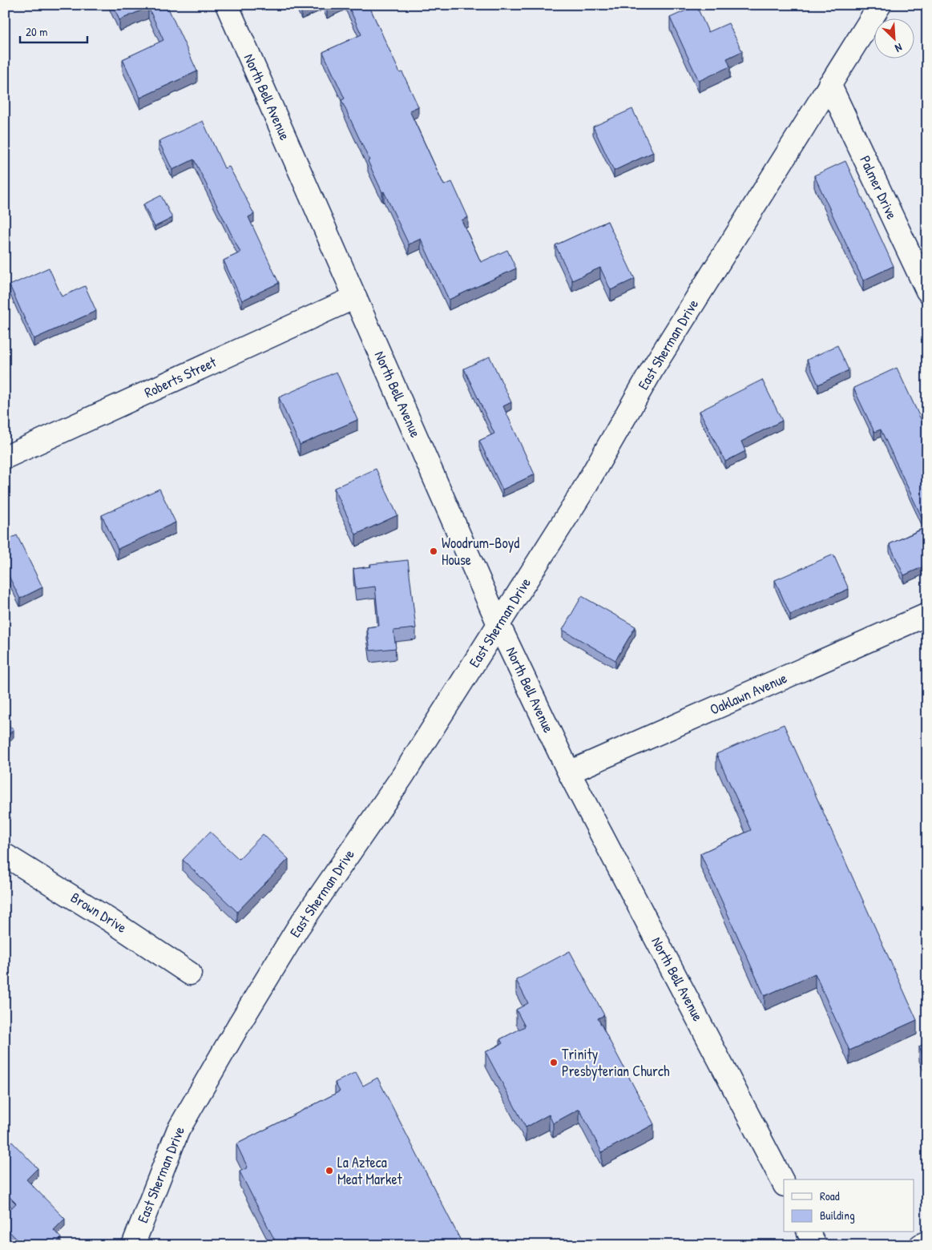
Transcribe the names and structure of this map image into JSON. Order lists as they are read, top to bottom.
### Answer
{
  "streets": {
    "main road": [
      "North Bell Avenue",
      "Palmer Drive",
      "East Sherman Drive",
      "Roberts Street",
      "Oaklawn Avenue",
      "Brown Drive"
    ]
  },
  "crossings": [
    ["North Bell Avenue", "East Sherman Drive"],
    ["North Bell Avenue", "Roberts Street"],
    ["North Bell Avenue", "Oaklawn Avenue"],
    ["Palmer Drive", "East Sherman Drive"]
  ],
  "places": ["Woodrum-Boyd House", "Trinity Presbyterian Church", "La Azteca Meat Market"],
  "legend": ["Road", "Building"],
  "scale_bar": "20 m",
  "north": "bottom right"
}
